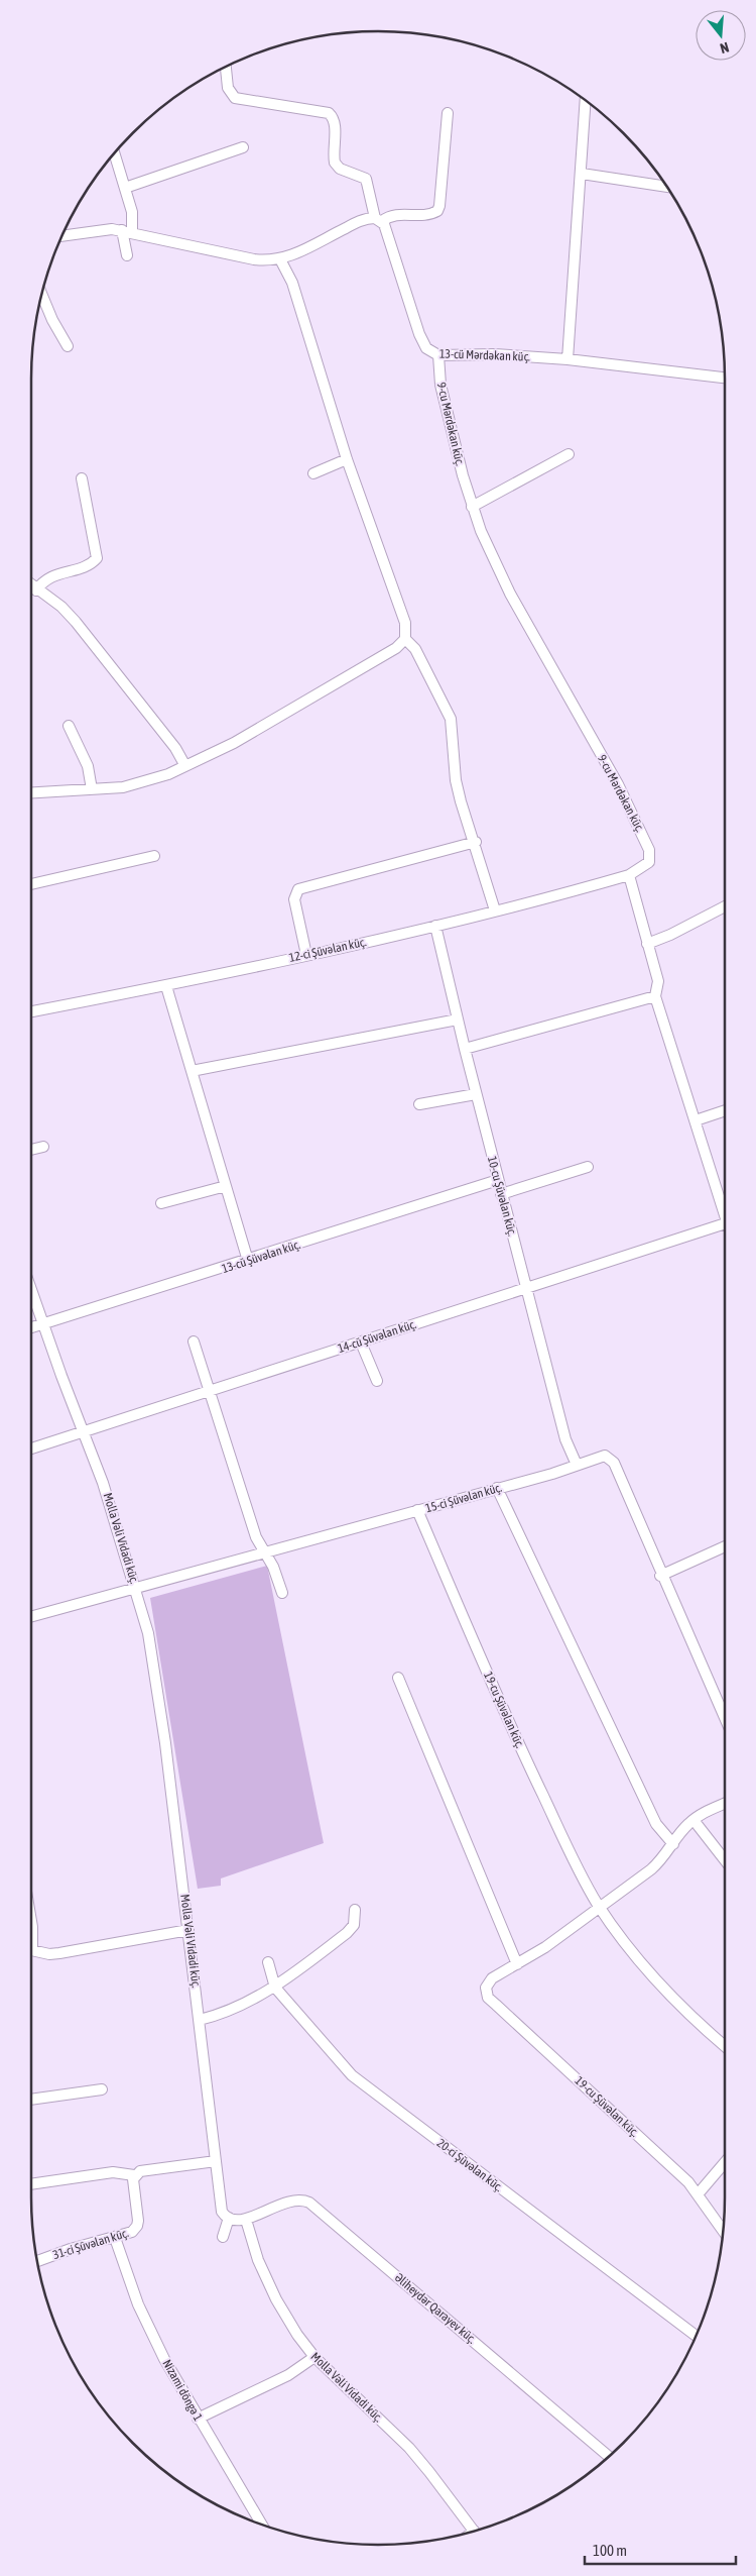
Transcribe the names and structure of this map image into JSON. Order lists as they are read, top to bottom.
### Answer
{
  "streets": {
    "street": [
      "13-cü Mərdəkan küç.",
      "9-cu Mərdəkan küç.",
      "12-ci Şüvəlan küç.",
      "10-cu Şüvəlan küç.",
      "13-cü Şüvəlan küç.",
      "14-cü Şüvəlan küç.",
      "15-ci Şüvəlan küç.",
      "Molla Vəli Vidadi küç.",
      "19-cu Şüvəlan küç.",
      "20-ci Şüvəlan küç.",
      "31-ci Şüvəlan küç.",
      "Əliheydər Qarayev küç.",
      "Nizami döngə 1"
    ]
  },
  "crossings": [
    ["13-cü Mərdəkan küç.", "9-cu Mərdəkan küç."],
    ["9-cu Mərdəkan küç.", "12-ci Şüvəlan küç."],
    ["12-ci Şüvəlan küç.", "10-cu Şüvəlan küç."],
    ["10-cu Şüvəlan küç.", "13-cü Şüvəlan küç."],
    ["10-cu Şüvəlan küç.", "14-cü Şüvəlan küç."],
    ["10-cu Şüvəlan küç.", "15-ci Şüvəlan küç."],
    ["13-cü Şüvəlan küç.", "Molla Vəli Vidadi küç."],
    ["14-cü Şüvəlan küç.", "Molla Vəli Vidadi küç."],
    ["15-ci Şüvəlan küç.", "Molla Vəli Vidadi küç."],
    ["15-ci Şüvəlan küç.", "19-cu Şüvəlan küç."],
    ["Molla Vəli Vidadi küç.", "Əliheydər Qarayev küç."],
    ["31-ci Şüvəlan küç.", "Nizami döngə 1"]
  ],
  "scale_bar": "100 m",
  "north": "bottom"
}
